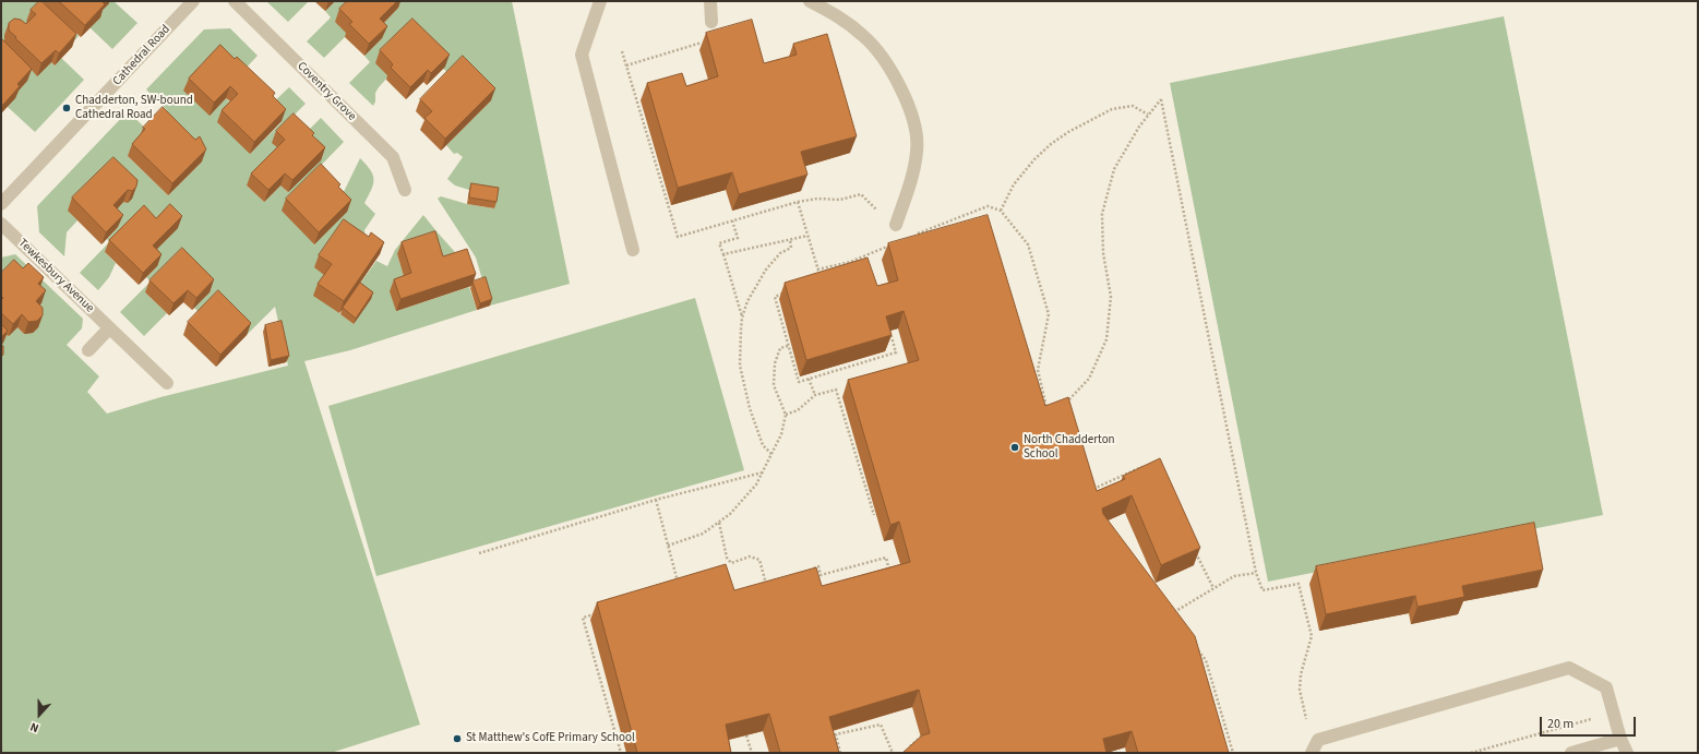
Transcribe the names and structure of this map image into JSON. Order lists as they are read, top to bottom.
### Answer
{
  "streets": {
    "street": ["Cathedral Road", "Coventry Grove", "Tewkesbury Avenue"]
  },
  "places": ["Chadderton, SW-bound Cathedral Road", "North Chadderton School", "St Matthew's CofE Primary School"],
  "scale_bar": "20 m",
  "north": "bottom"
}
